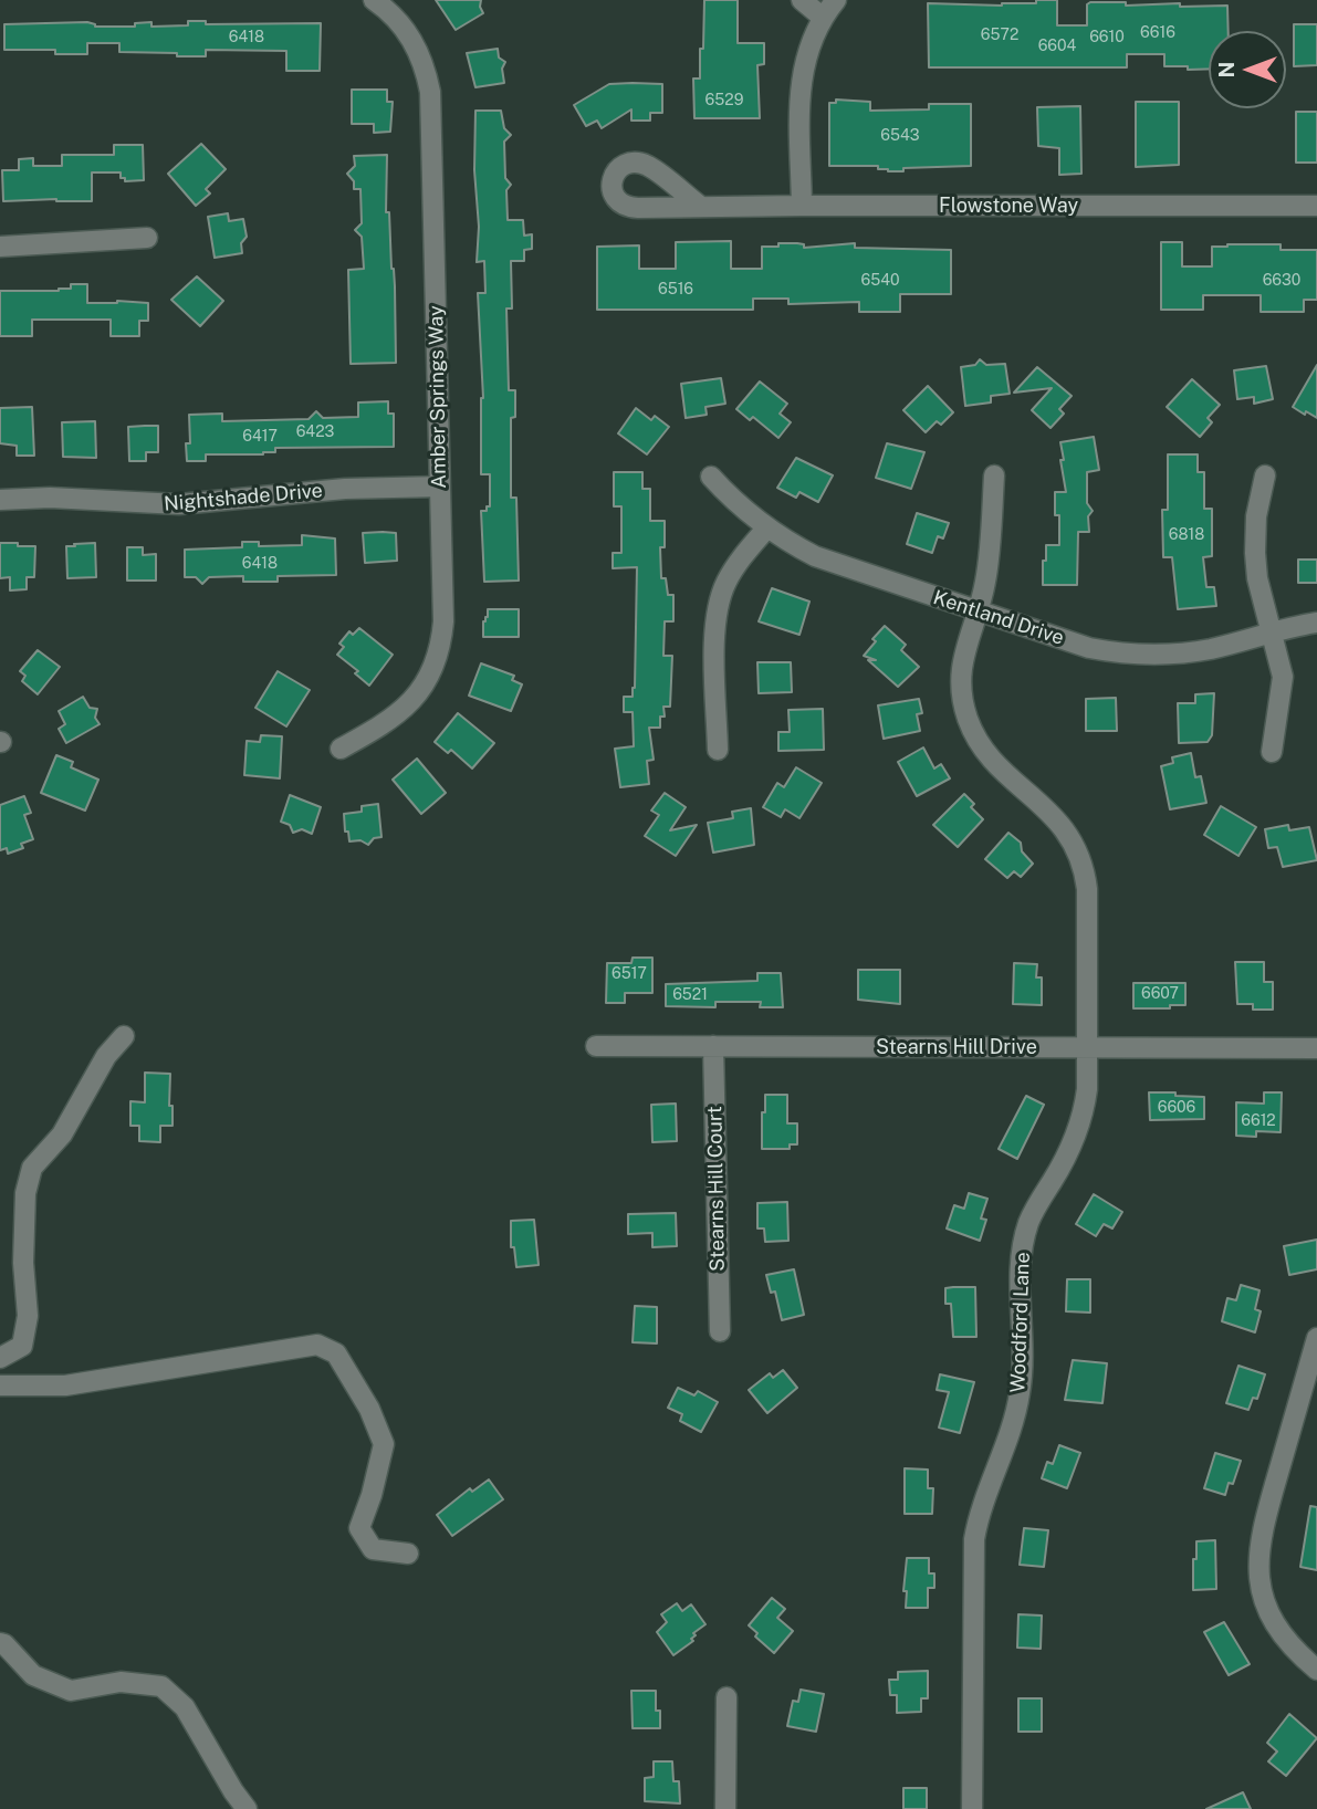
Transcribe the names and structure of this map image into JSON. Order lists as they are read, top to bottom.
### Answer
{
  "streets": {
    "street": [
      "Flowstone Way",
      "Amber Springs Way",
      "Nightshade Drive",
      "Kentland Drive",
      "Stearns Hill Drive",
      "Stearns Hill Court",
      "Woodford Lane"
    ]
  },
  "crossings": [
    ["Amber Springs Way", "Nightshade Drive"],
    ["Kentland Drive", "Woodford Lane"],
    ["Stearns Hill Drive", "Stearns Hill Court"],
    ["Stearns Hill Drive", "Woodford Lane"]
  ],
  "house_numbers": [
    "6616",
    "6572",
    "6418",
    "6610",
    "6604",
    "6529",
    "6543",
    "6540",
    "6630",
    "6516",
    "6423",
    "6417",
    "6818",
    "6418",
    "6517",
    "6607",
    "6521",
    "6606",
    "6612"
  ],
  "north": "left"
}
